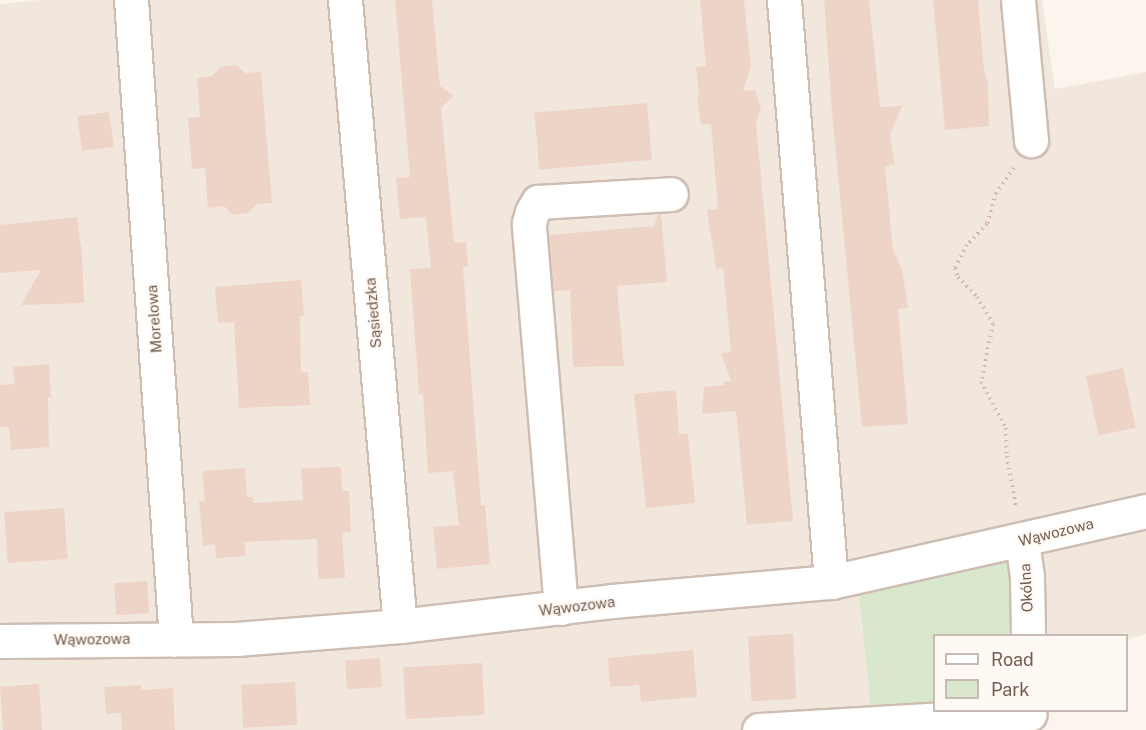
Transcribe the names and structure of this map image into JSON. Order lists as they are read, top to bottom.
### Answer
{
  "streets": {
    "street": [
      "Sąsiedzka",
      "Morelowa",
      "Wąwozowa",
      "Okólna"
    ]
  },
  "crossings": [
    ["Sąsiedzka", "Wąwozowa"],
    ["Morelowa", "Wąwozowa"],
    ["Wąwozowa", "Okólna"]
  ],
  "legend": ["Road", "Park"]
}
